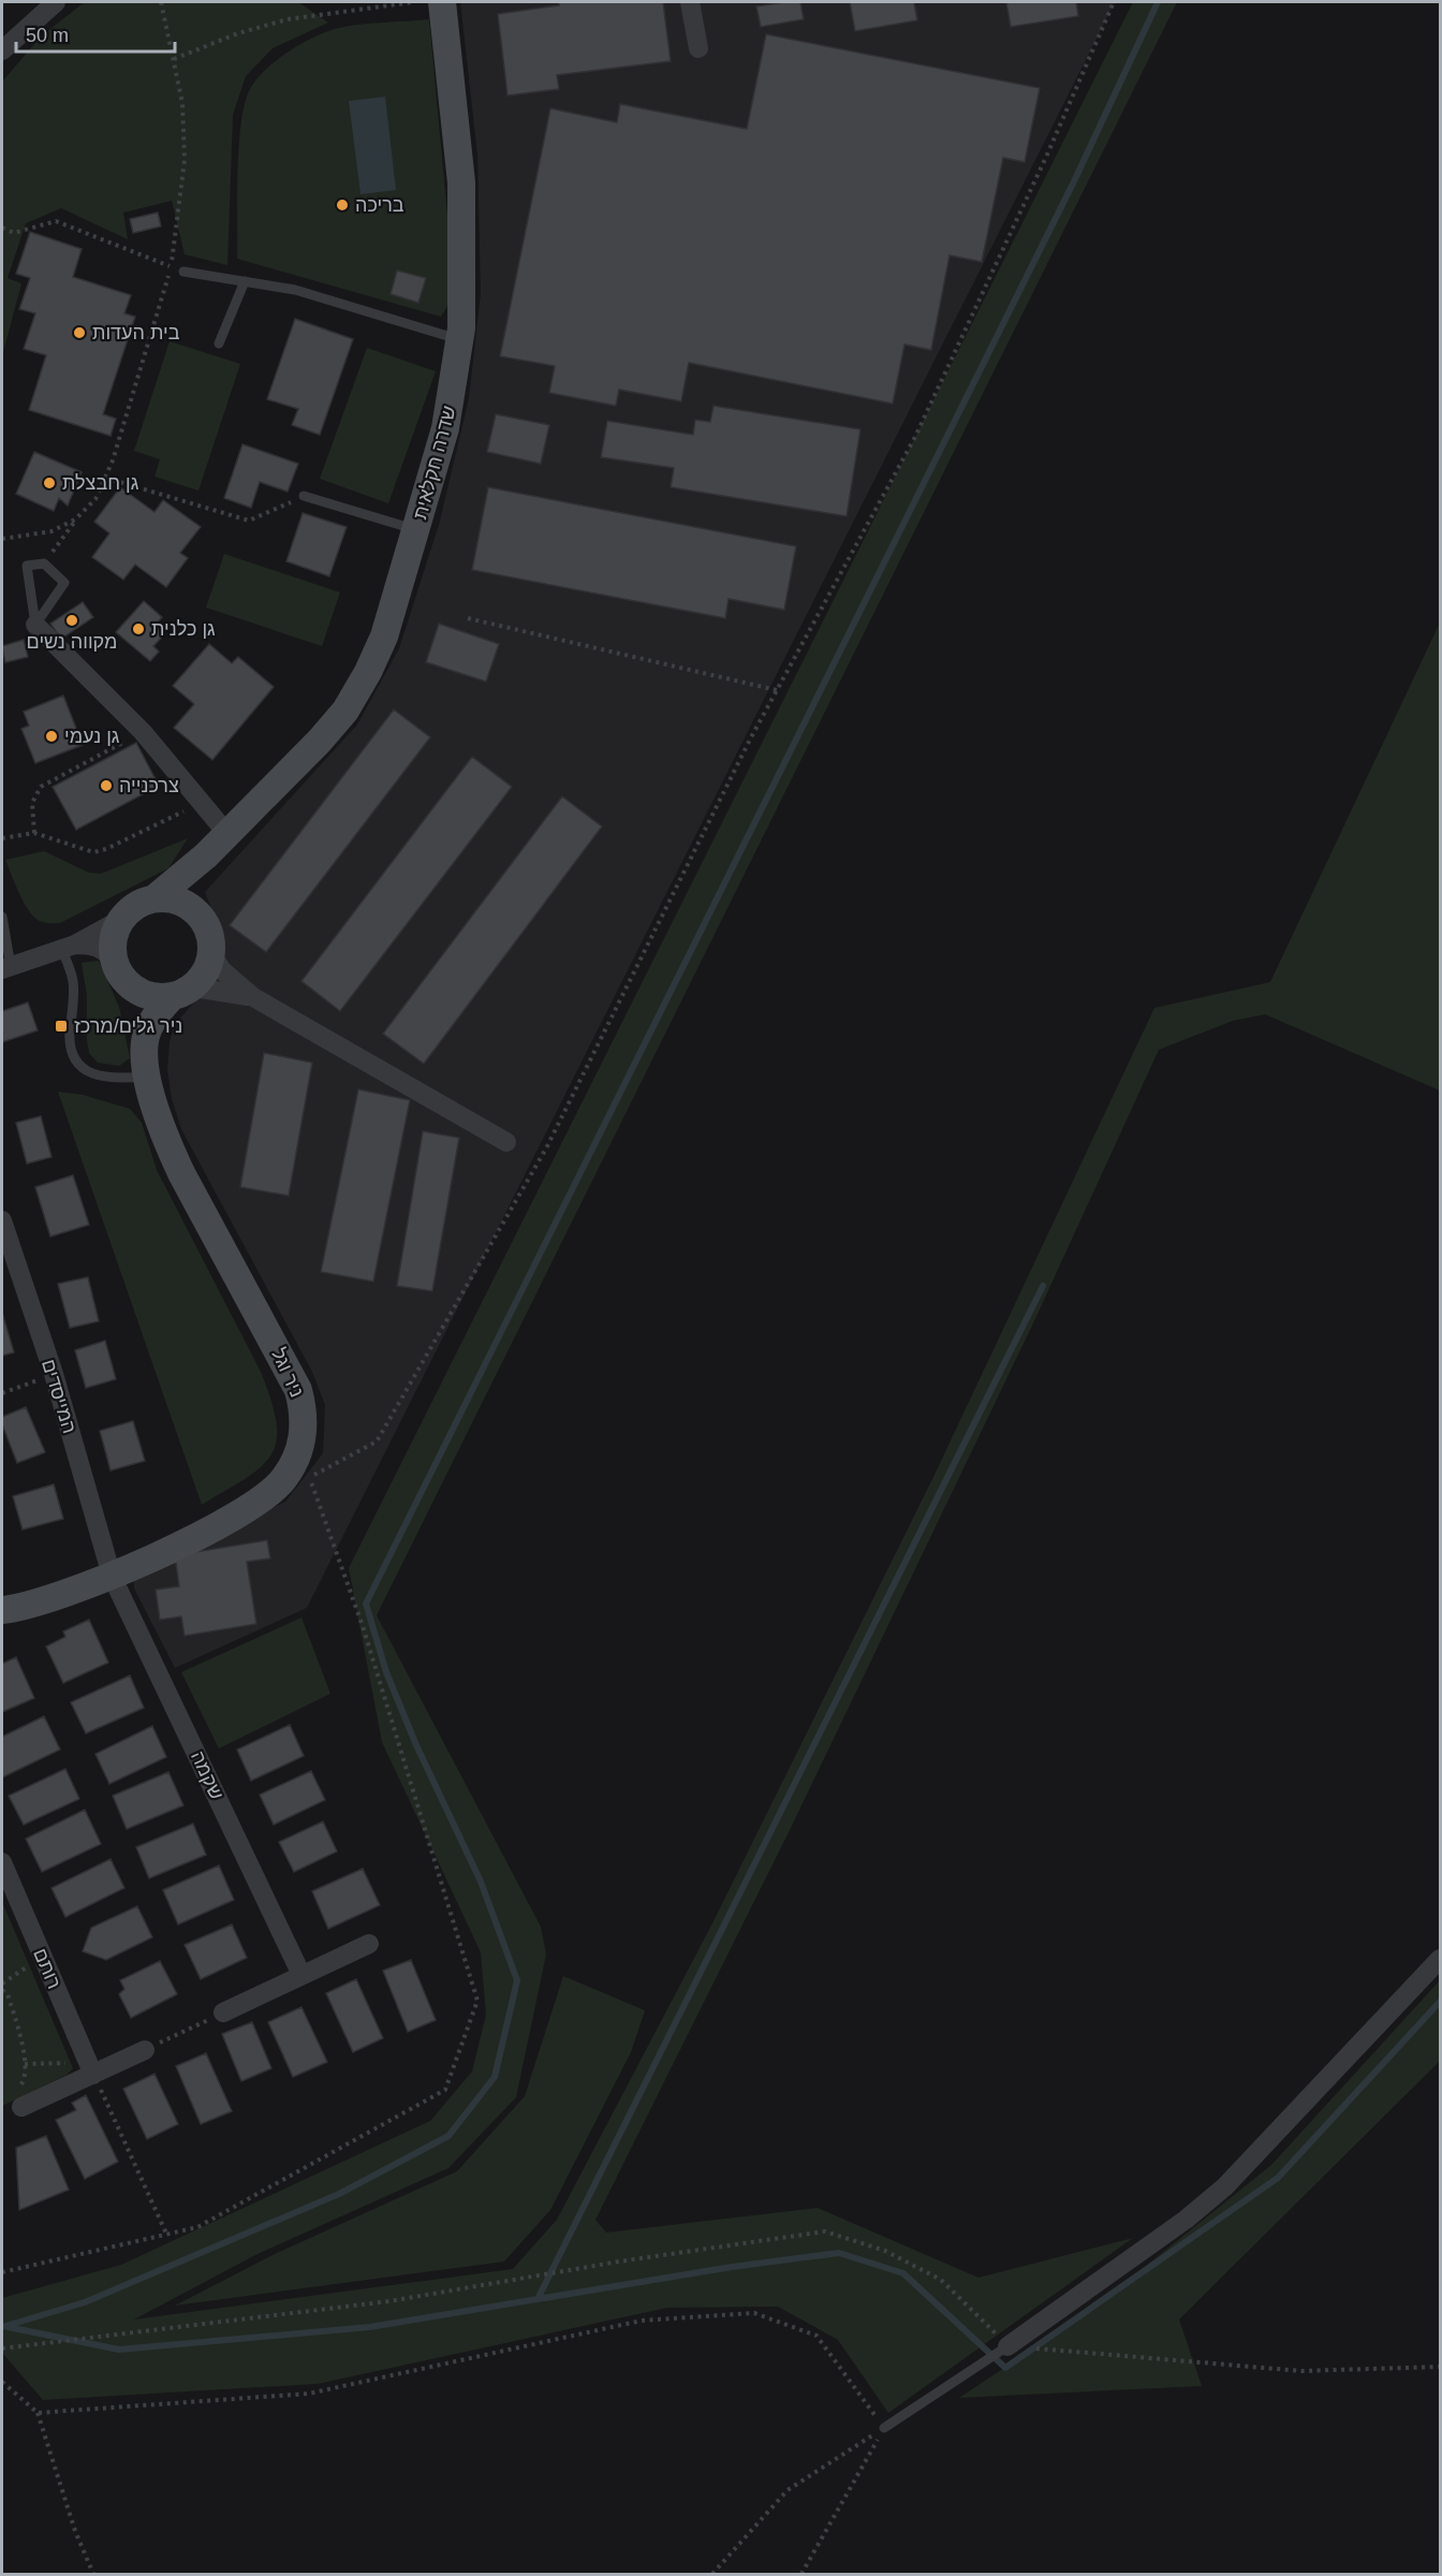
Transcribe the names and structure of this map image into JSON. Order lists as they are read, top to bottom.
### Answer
{
  "streets": {
    "street": [
      "שדרה חקלאית",
      "ניר וגל",
      "המייסדים",
      "שקמה",
      "רותם"
    ]
  },
  "crossings": [
    ["שדרה חקלאית", "ניר וגל"],
    ["ניר וגל", "המייסדים"],
    ["ניר וגל", "שקמה"],
    ["המייסדים", "שקמה"]
  ],
  "places": {
    "other": [
      "בריכה",
      "בית העדות",
      "גן חבצלת",
      "מקווה נשים",
      "גן כלנית",
      "גן נעמי",
      "צרכנייה"
    ],
    "transit": ["ניר גלים/מרכז"]
  },
  "scale_bar": "50 m"
}
